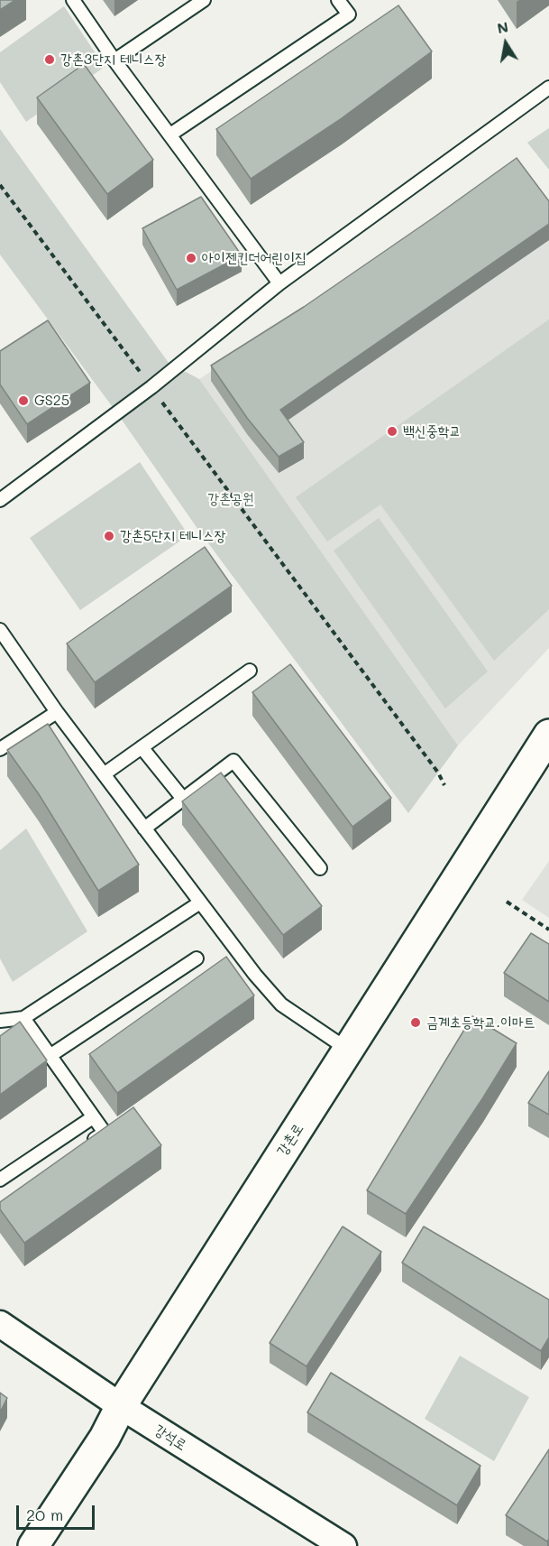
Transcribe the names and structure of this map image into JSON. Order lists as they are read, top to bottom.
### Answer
{
  "streets": {
    "main road": ["강촌로"],
    "street": ["강석로"]
  },
  "crossings": [
    ["강촌로", "강석로"]
  ],
  "parks": ["강촌공원"],
  "places": [
    "강촌3단지 테니스장",
    "아이젠킨더어린이집",
    "GS25",
    "백신중학교",
    "강촌5단지 테니스장",
    "금계초등학교.이마트"
  ],
  "scale_bar": "20 m",
  "north": "top"
}
